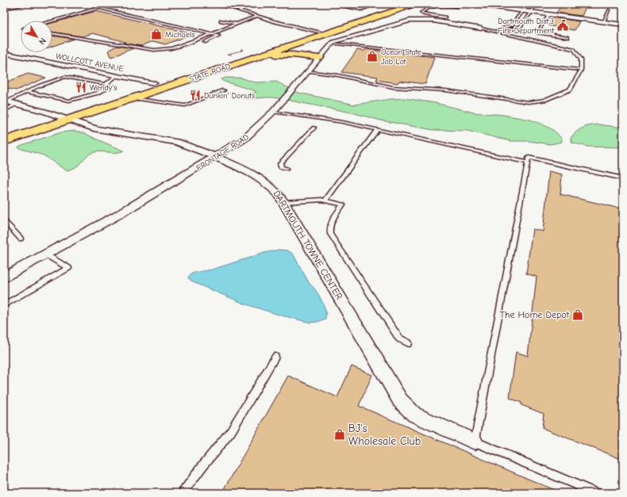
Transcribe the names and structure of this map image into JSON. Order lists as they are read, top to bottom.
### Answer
{
  "streets": {
    "main road": ["STATE ROAD"],
    "street": ["WOLLCOTT AVENUE", "FRONTAGE ROAD", "DARTMOUTH TOWNE CENTER"]
  },
  "crossings": [
    ["WOLLCOTT AVENUE", "STATE ROAD"],
    ["STATE ROAD", "DARTMOUTH TOWNE CENTER"],
    ["FRONTAGE ROAD", "DARTMOUTH TOWNE CENTER"]
  ],
  "places": {
    "public building": ["Dartmouth Dist.3 Fire Department"],
    "shop": [
      "Michaels",
      "Ocean State Job Lot",
      "The Home Depot",
      "BJ's Wholesale Club"
    ],
    "restaurant": ["Wendy's", "Dunkin' Donuts"]
  },
  "north": "bottom right"
}
